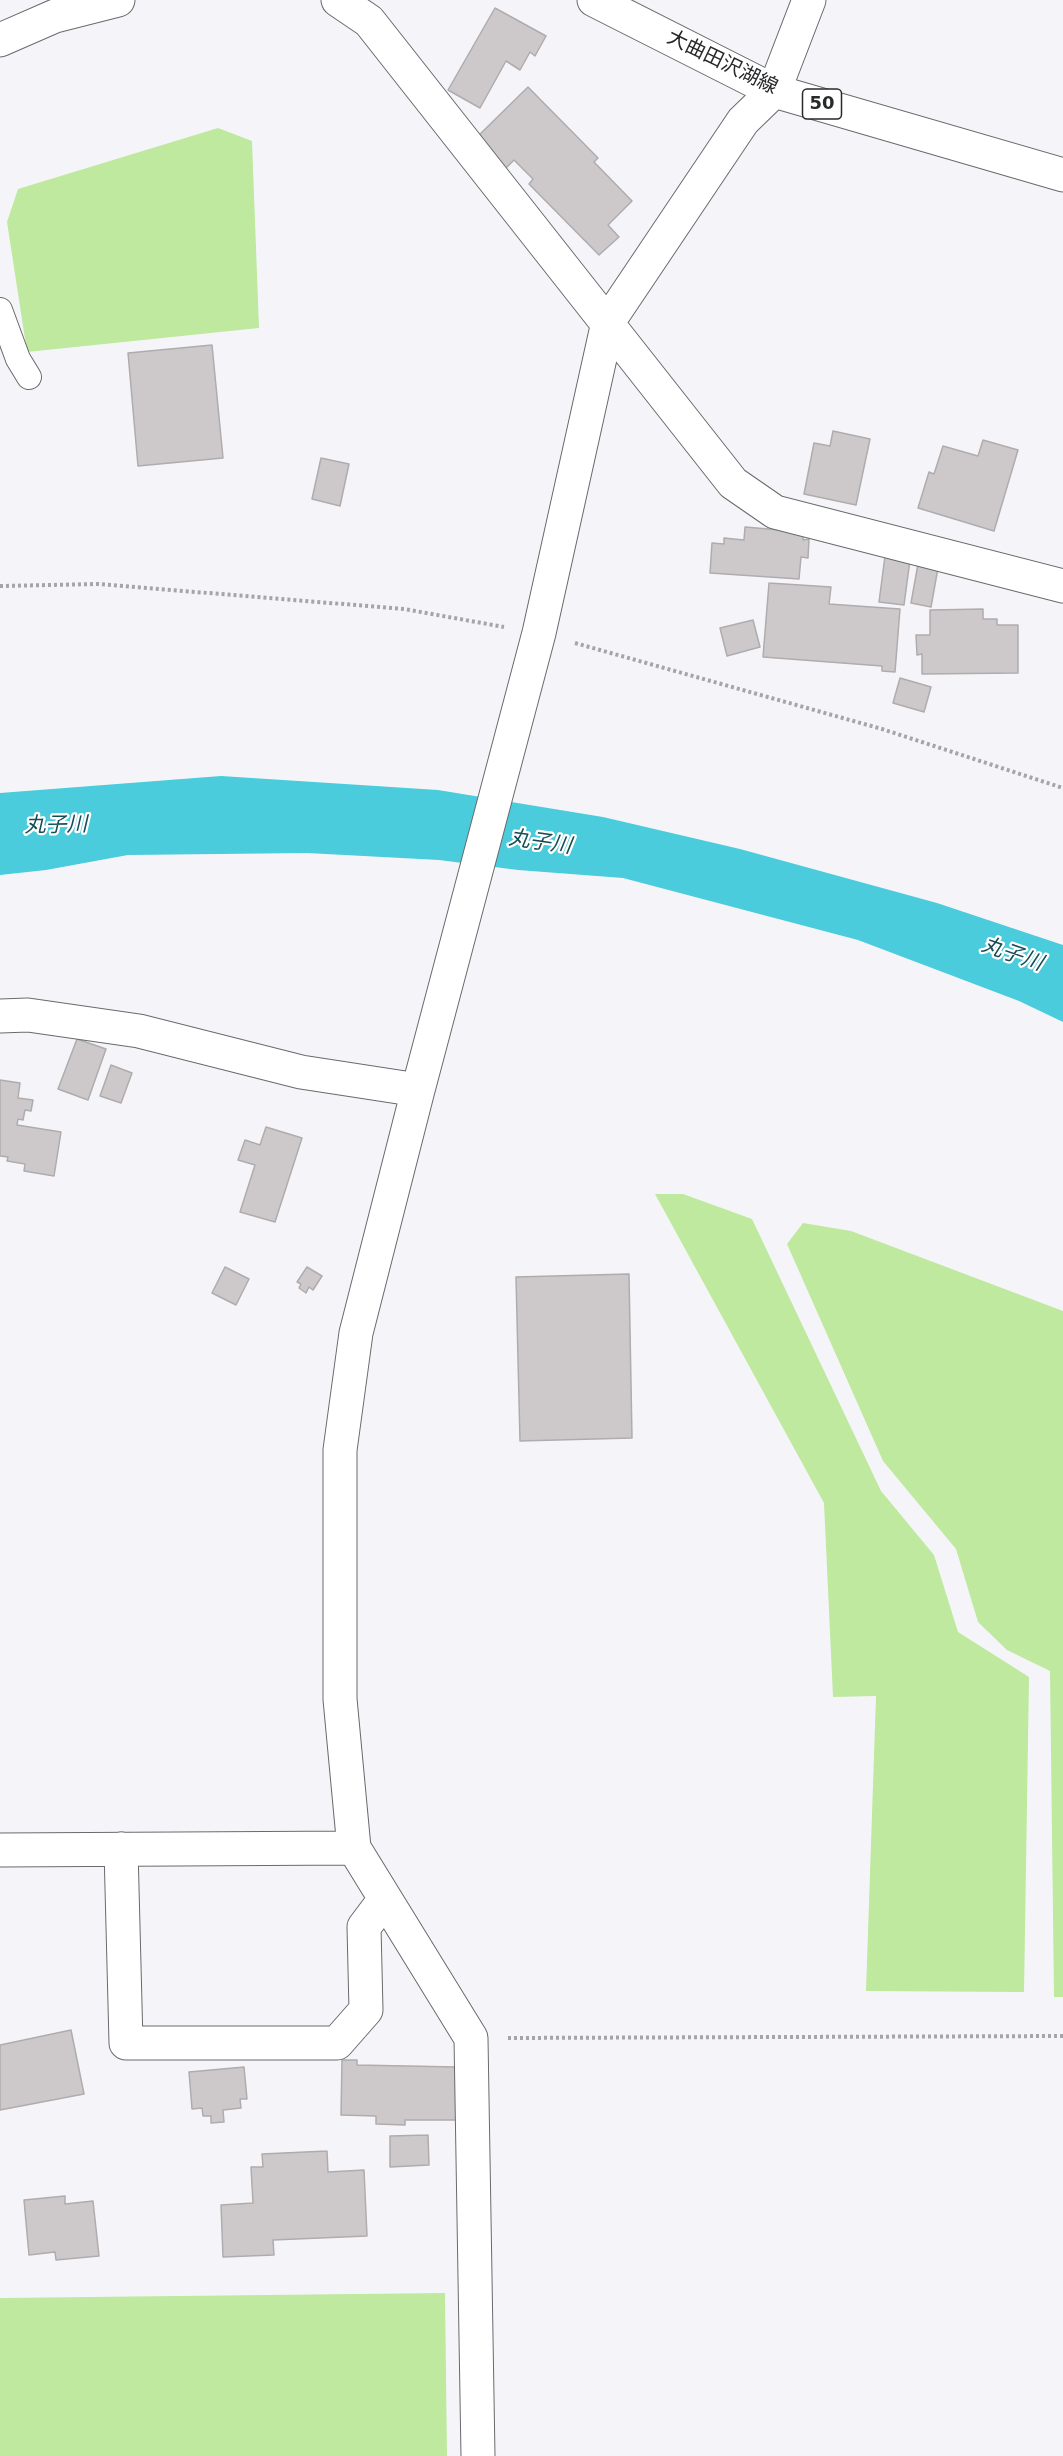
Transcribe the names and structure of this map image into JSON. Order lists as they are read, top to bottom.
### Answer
{
  "streets": {
    "street": ["大曲田沢湖線", "50"]
  },
  "water": ["丸子川"]
}
